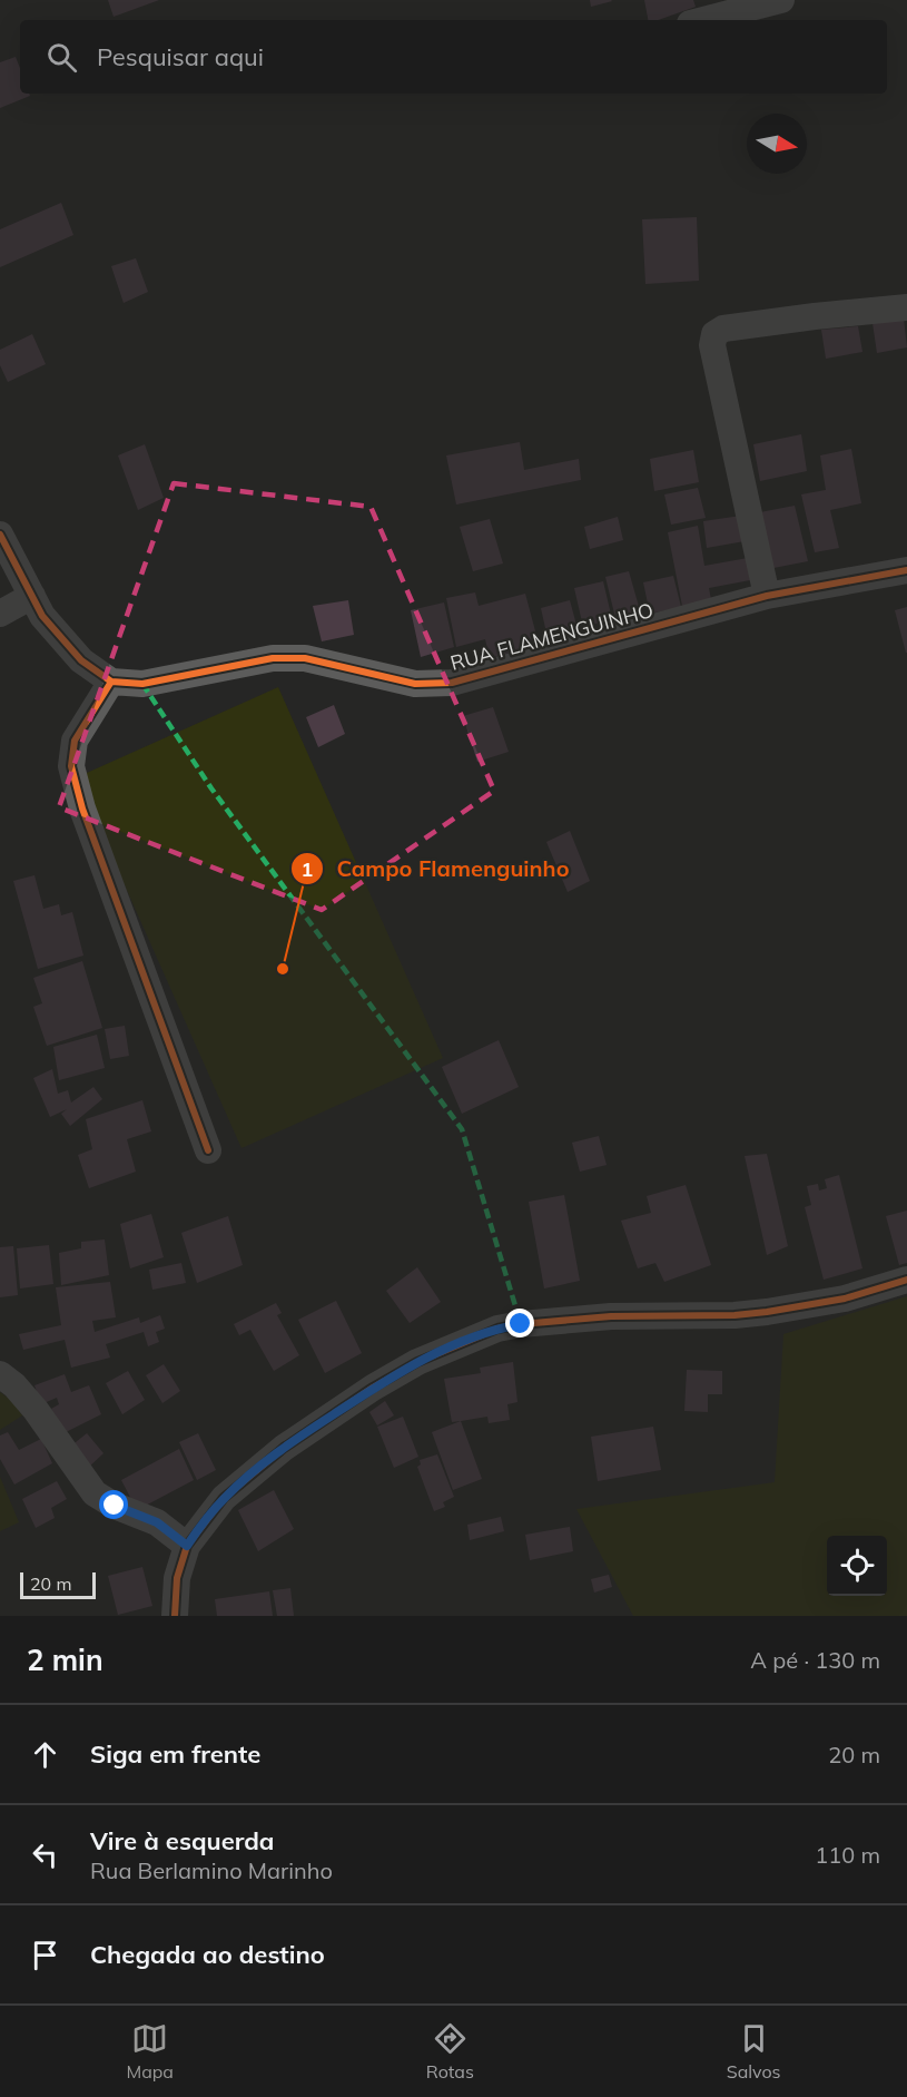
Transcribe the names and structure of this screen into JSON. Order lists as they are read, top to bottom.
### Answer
{
  "streets": {
    "street": ["RUA FLAMENGUINHO"]
  },
  "places": ["Campo Flamenguinho"],
  "scale_bar": "20 m",
  "north": "right",
  "page": {
    "search": "Pesquisar aqui",
    "scale": "20 m",
    "heading": ["2 min", "A pé · 130 m"],
    "list": [
      ["Siga em frente", "20 m"],
      ["Vire à esquerda", "Rua Berlamino Marinho", "110 m"],
      "Chegada ao destino"
    ],
    "nav": ["Mapa", "Rotas", "Salvos"]
  }
}
